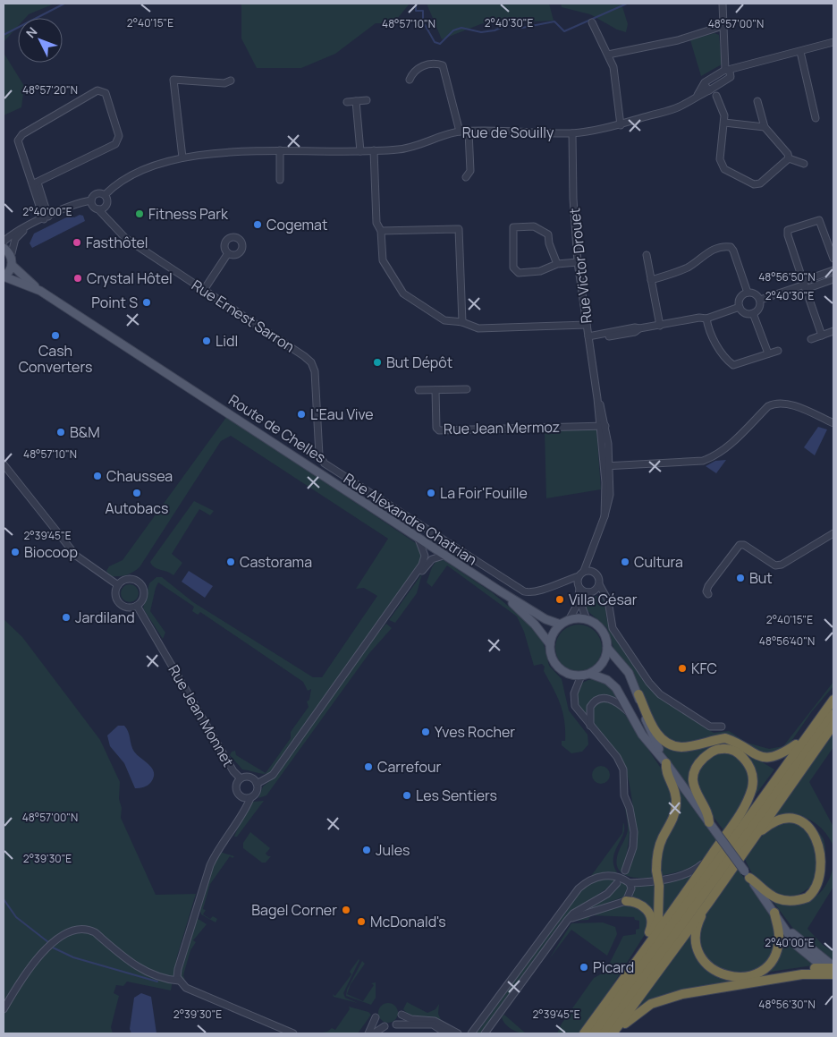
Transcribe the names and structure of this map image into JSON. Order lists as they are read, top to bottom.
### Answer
{
  "streets": {
    "main road": ["Route de Chelles"],
    "street": [
      "Rue de Souilly",
      "Rue Victor Drouet",
      "Rue Ernest Sarron",
      "Rue Jean Mermoz",
      "Rue Alexandre Chatrian",
      "Rue Jean Monnet"
    ]
  },
  "crossings": [
    ["Rue de Souilly", "Rue Victor Drouet"],
    ["Rue de Souilly", "Rue Ernest Sarron"],
    ["Rue Victor Drouet", "Rue Jean Mermoz"],
    ["Rue Victor Drouet", "Route de Chelles"],
    ["Rue Victor Drouet", "Rue Alexandre Chatrian"],
    ["Rue Ernest Sarron", "Rue Alexandre Chatrian"]
  ],
  "places": [
    "Fitness Park",
    "Cogemat",
    "Fasthôtel",
    "Crystal Hôtel",
    "Point S",
    "Cash Converters",
    "Lidl",
    "But Dépôt",
    "L'Eau Vive",
    "B&M",
    "Chaussea",
    "Autobacs",
    "La Foir'Fouille",
    "Biocoop",
    "Castorama",
    "Cultura",
    "But",
    "Villa César",
    "Jardiland",
    "KFC",
    "Yves Rocher",
    "Carrefour",
    "Les Sentiers",
    "Jules",
    "Bagel Corner",
    "McDonald's",
    "Picard"
  ],
  "north": "top left",
  "coordinates": [
    "2°40'15\"E",
    "2°40'30\"E",
    "48°57'10\"N",
    "48°57'00\"N",
    "48°57'20\"N",
    "2°40'00\"E",
    "48°56'50\"N",
    "2°39'45\"E",
    "48°56'40\"N",
    "2°39'30\"E",
    "48°56'30\"N"
  ]
}
